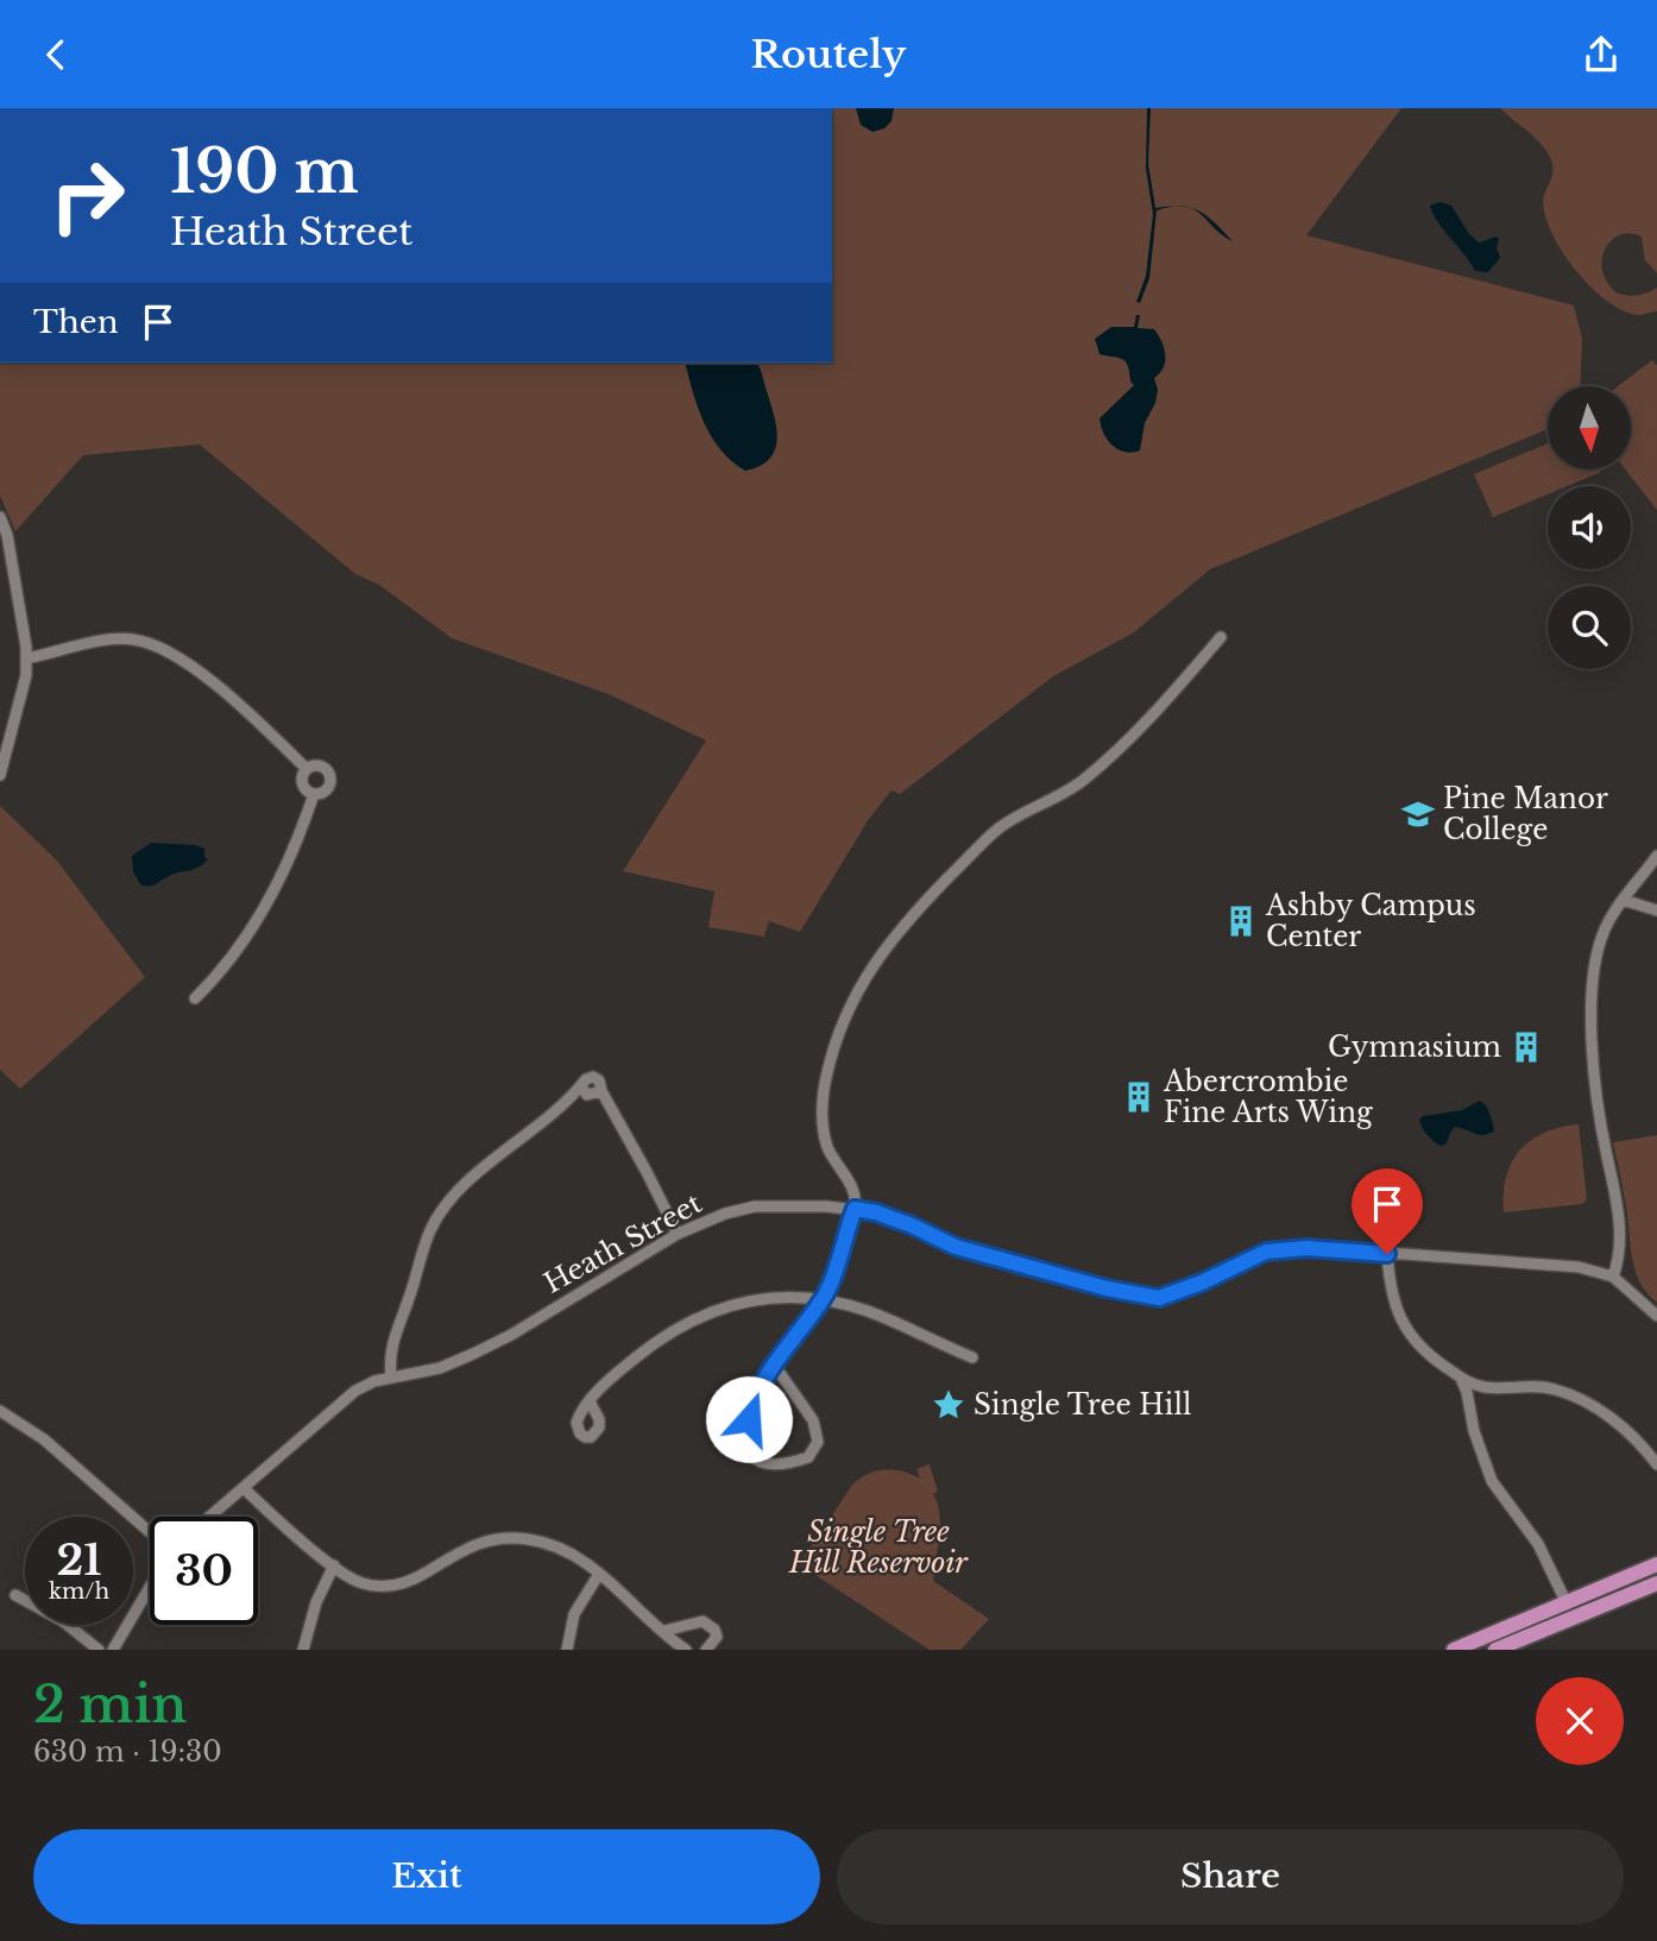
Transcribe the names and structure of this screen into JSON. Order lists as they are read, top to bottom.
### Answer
{
  "streets": {
    "street": ["Heath Street"]
  },
  "parks": ["Single Tree Hill Reservoir"],
  "places": {
    "school or university": ["Pine Manor College"],
    "building": ["Ashby Campus Center", "Gymnasium", "Abercrombie Fine Arts Wing"],
    "place": ["Single Tree Hill"]
  },
  "north": "bottom",
  "page": {
    "header": "Routely",
    "turn": ["190 m", "Heath Street"],
    "then": "Then",
    "speed": "21 km/h",
    "limit": "30",
    "heading": ["2 min", "630 m · 19:30"],
    "buttons": ["Exit", "Share"]
  }
}
